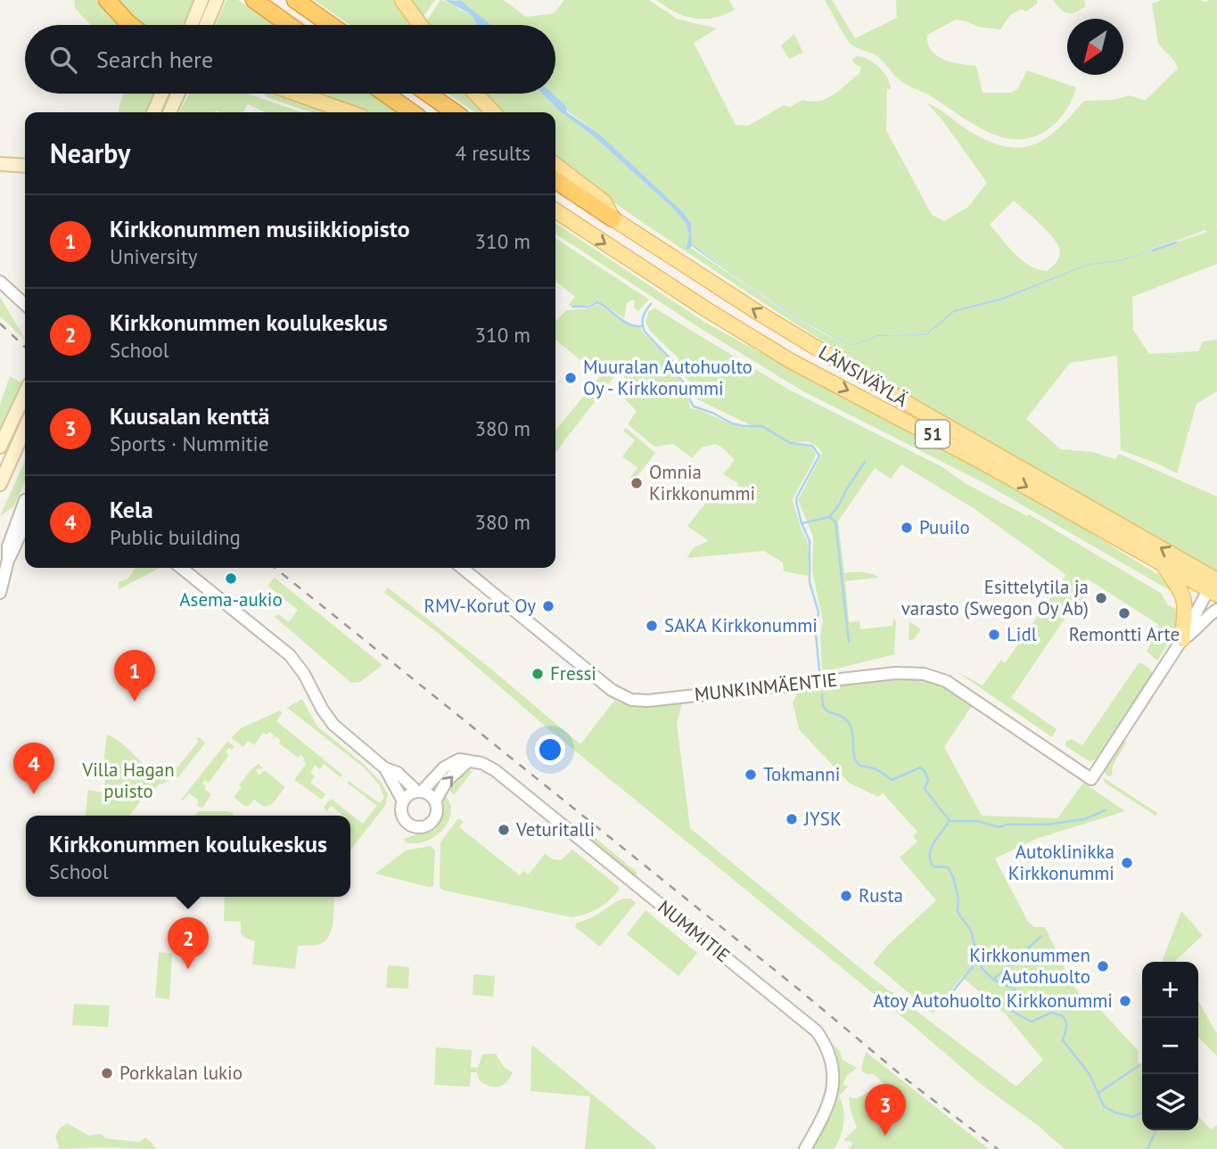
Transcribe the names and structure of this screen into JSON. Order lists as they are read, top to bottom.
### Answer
{
  "streets": {
    "highway": ["LÄNSIVÄYLÄ", "51"],
    "street": ["MUNKINMÄENTIE", "NUMMITIE"]
  },
  "parks": ["Villa Hagan puisto"],
  "places": [
    "Muuralan Autohuolto Oy - Kirkkonummi",
    "Omnia Kirkkonummi",
    "Puuilo",
    "Asema-aukio",
    "Esittelytila ja varasto (Swegon Oy Ab)",
    "RMV-Korut Oy",
    "Remontti Arte",
    "SAKA Kirkkonummi",
    "Lidl",
    "Fressi",
    "Tokmanni",
    "JYSK",
    "Veturitalli",
    "Autoklinikka Kirkkonummi",
    "Rusta",
    "Kirkkonummen Autohuolto",
    "Atoy Autohuolto Kirkkonummi",
    "Porkkalan lukio"
  ],
  "north": "bottom left",
  "page": {
    "search": "Search here",
    "heading": ["Nearby", "4 results"],
    "list": [
      {
        "mark": "1",
        "name": "Kirkkonummen musiikkiopisto",
        "note": "University",
        "value": "310 m"
      },
      {
        "mark": "2",
        "name": "Kirkkonummen koulukeskus",
        "note": "School",
        "value": "310 m"
      },
      {
        "mark": "3",
        "name": "Kuusalan kenttä",
        "note": "Sports · Nummitie",
        "value": "380 m"
      },
      {
        "mark": "4",
        "name": "Kela",
        "note": "Public building",
        "value": "380 m"
      }
    ],
    "pins": [
      "1",
      "4",
      "2",
      "3"
    ],
    "popup": ["Kirkkonummen koulukeskus", "School"],
    "map_buttons": ["+", "−"]
  }
}
